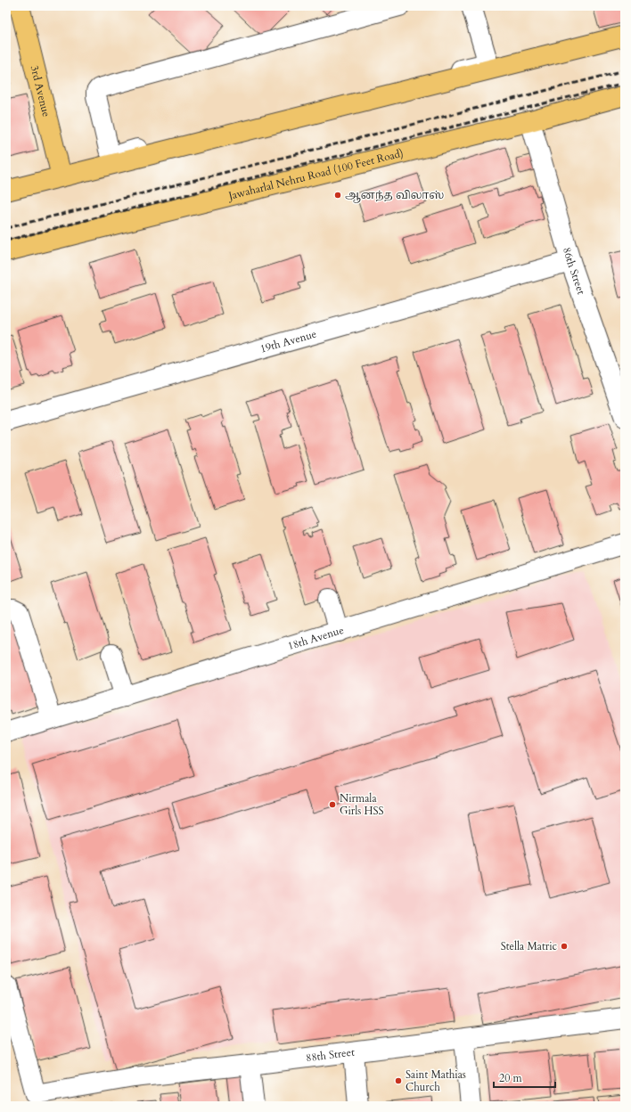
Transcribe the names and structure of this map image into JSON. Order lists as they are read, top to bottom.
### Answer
{
  "streets": {
    "main road": ["3rd Avenue", "Jawaharlal Nehru Road (100 Feet Road)"],
    "street": [
      "86th Street",
      "19th Avenue",
      "18th Avenue",
      "88th Street"
    ]
  },
  "crossings": [
    ["Jawaharlal Nehru Road (100 Feet Road)", "86th Street"],
    ["86th Street", "19th Avenue"]
  ],
  "places": [
    "ஆனந்த விலாஸ்",
    "Nirmala Girls HSS",
    "Stella Matric",
    "Saint Mathias Church"
  ],
  "scale_bar": "20 m"
}
